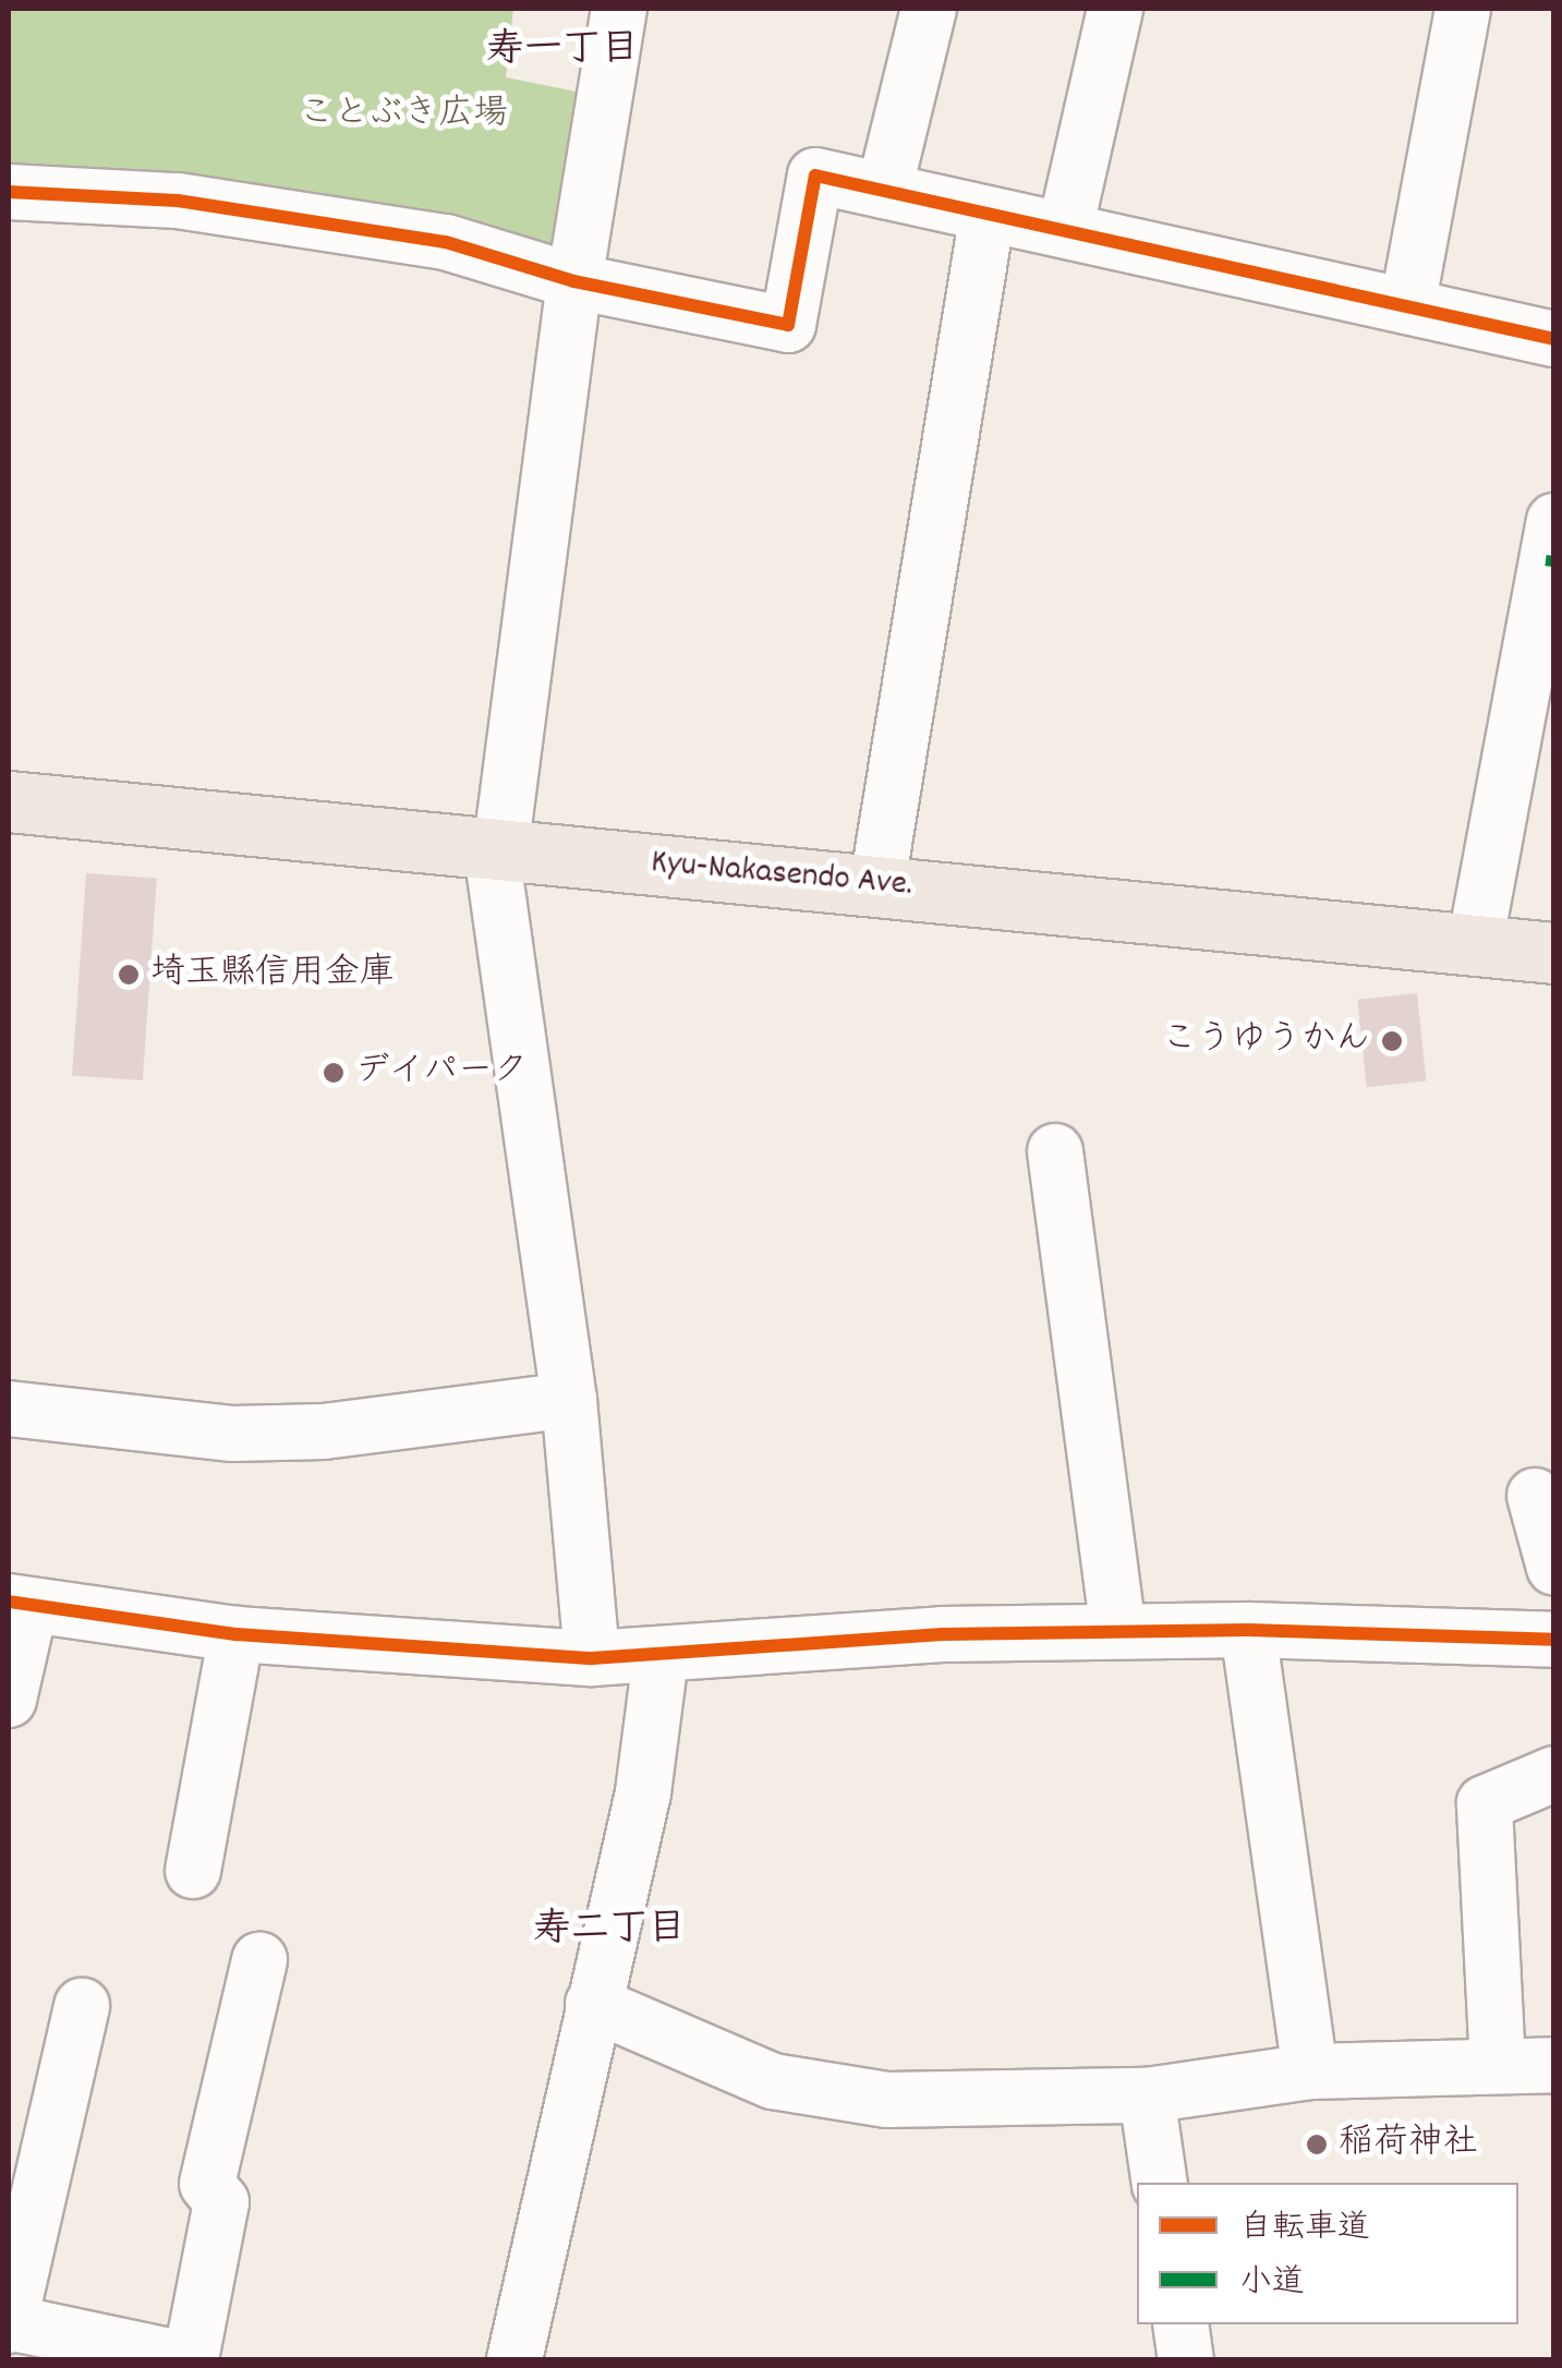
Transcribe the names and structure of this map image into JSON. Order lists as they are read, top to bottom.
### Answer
{
  "streets": {
    "main road": ["Kyu-Nakasendo Ave."]
  },
  "districts": ["寿一丁目", "寿二丁目"],
  "parks": ["ことぶき広場"],
  "places": [
    "埼玉縣信用金庫",
    "こうゆうかん",
    "デイパーク",
    "稲荷神社"
  ],
  "legend": ["自転車道", "小道"]
}
